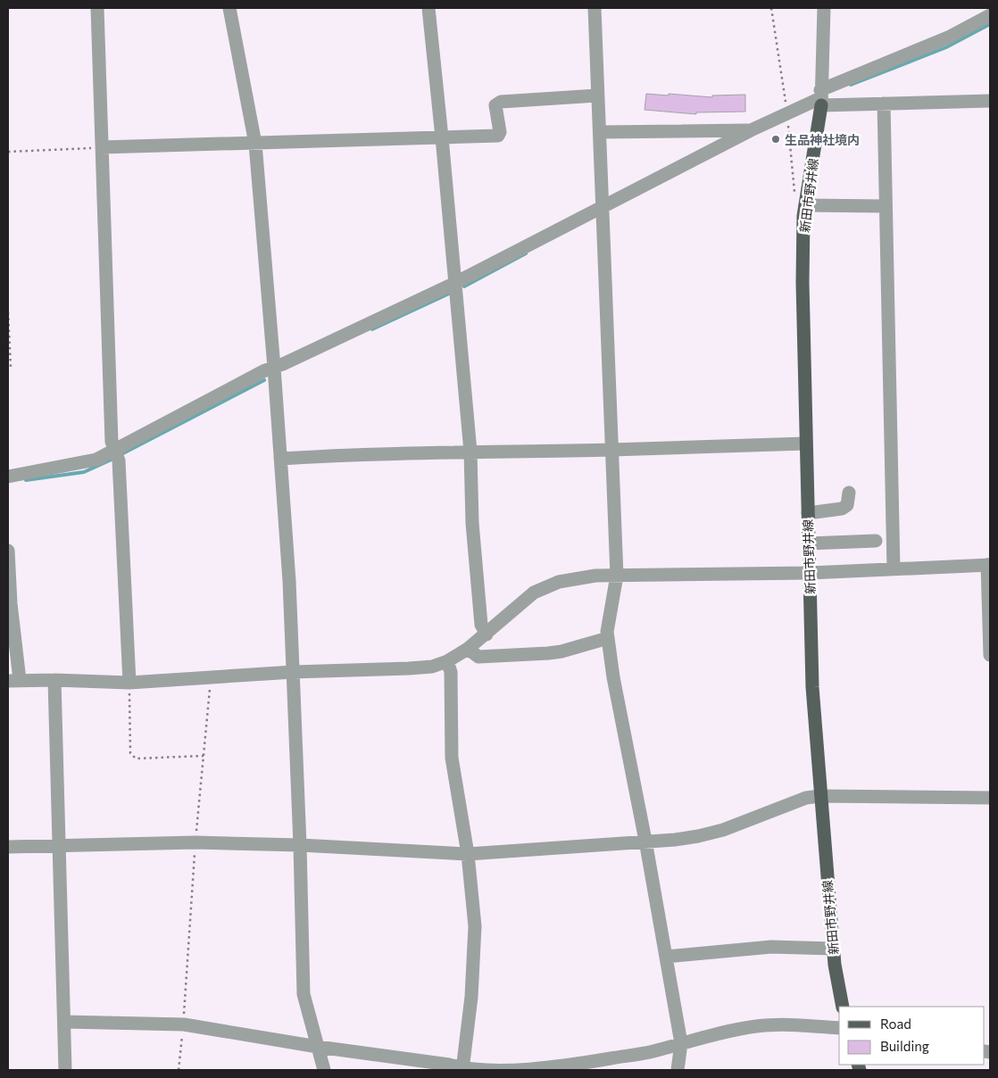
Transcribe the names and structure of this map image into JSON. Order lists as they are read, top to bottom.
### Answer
{
  "streets": {
    "main road": ["新田市野井線"]
  },
  "places": ["生品神社境内"],
  "legend": ["Road", "Building"]
}
